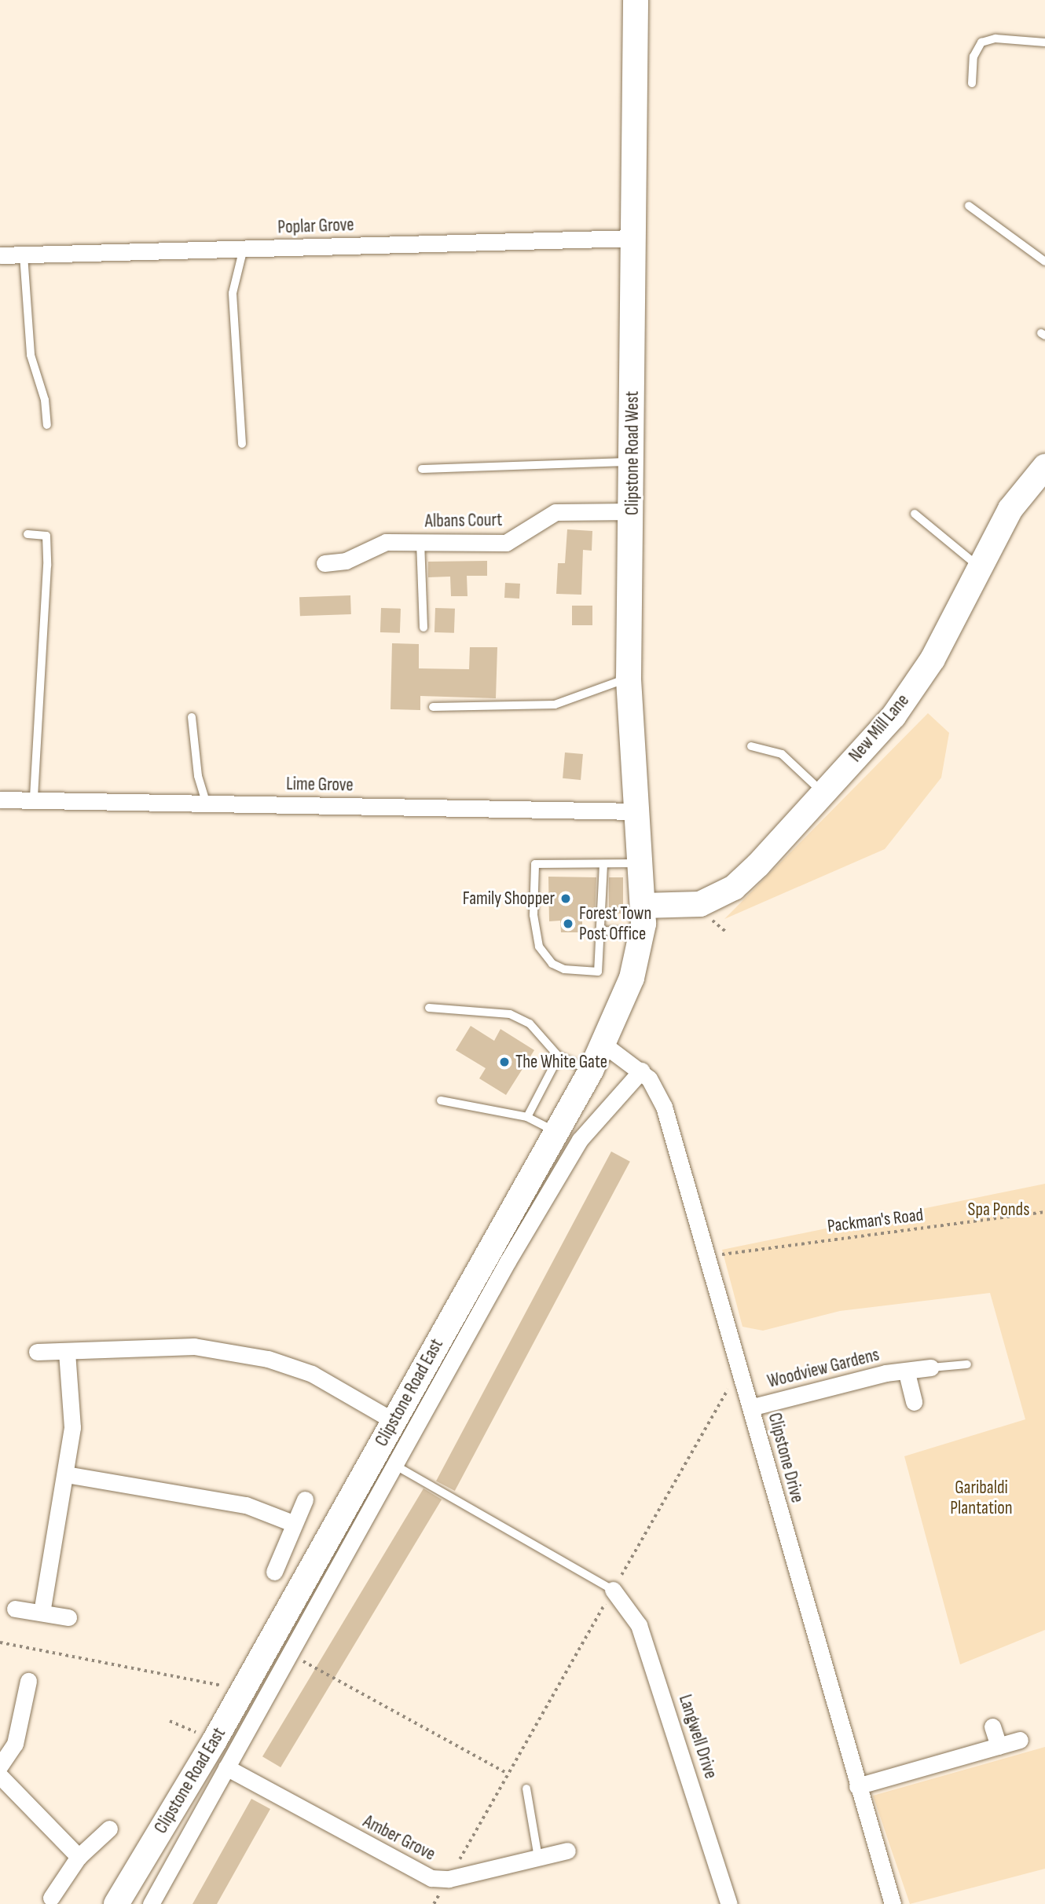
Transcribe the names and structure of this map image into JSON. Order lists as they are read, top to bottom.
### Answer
{
  "streets": {
    "main road": ["Clipstone Road West", "New Mill Lane", "Clipstone Road East"],
    "street": [
      "Poplar Grove",
      "Albans Court",
      "Lime Grove",
      "Woodview Gardens",
      "Clipstone Drive",
      "Langwell Drive",
      "Amber Grove"
    ],
    "path": ["Packman's Road"]
  },
  "crossings": [
    ["Poplar Grove", "Clipstone Road West"],
    ["Clipstone Road West", "Albans Court"],
    ["Clipstone Road West", "New Mill Lane"],
    ["Clipstone Road West", "Lime Grove"],
    ["Clipstone Road West", "Clipstone Road East"],
    ["New Mill Lane", "Clipstone Road East"],
    ["Packman's Road", "Clipstone Drive"],
    ["Woodview Gardens", "Clipstone Drive"],
    ["Clipstone Road East", "Clipstone Drive"],
    ["Clipstone Road East", "Amber Grove"]
  ],
  "parks": ["Spa Ponds", "Garibaldi Plantation"],
  "places": ["Family Shopper", "Forest Town Post Office", "The White Gate"]
}
